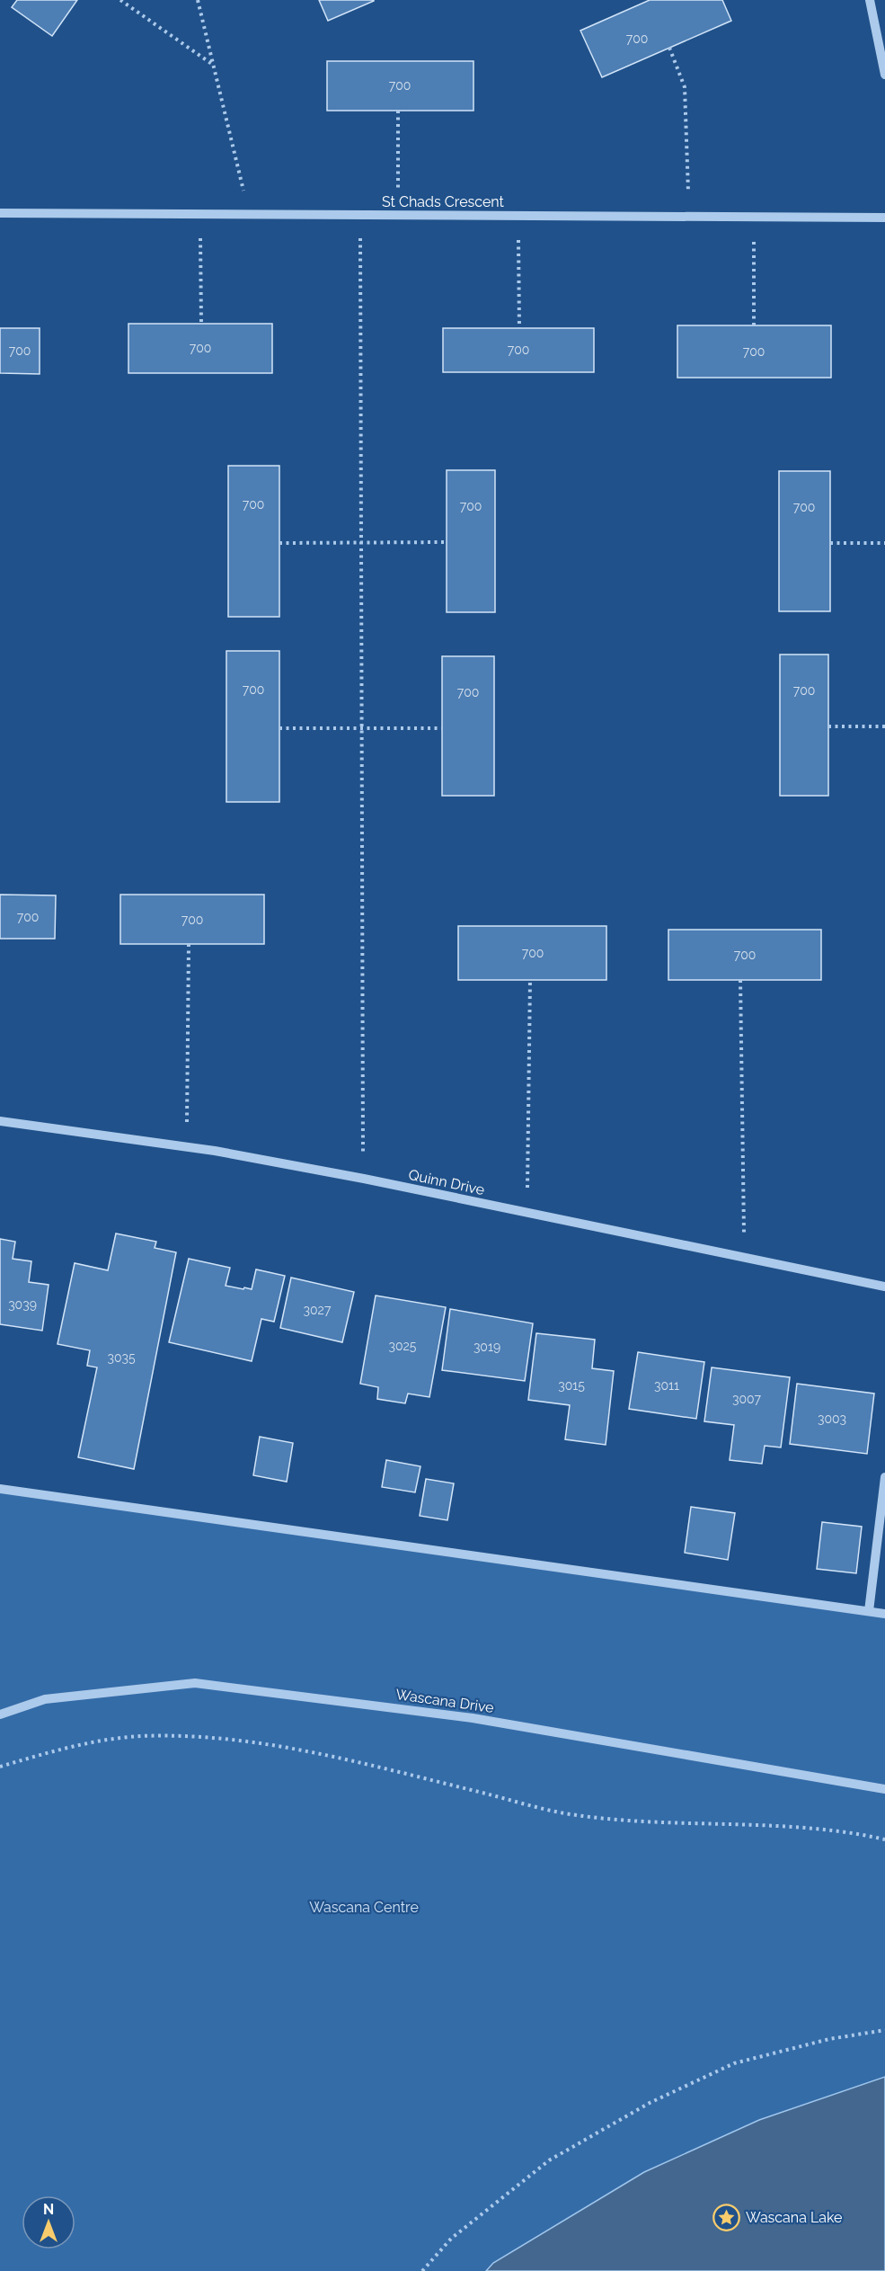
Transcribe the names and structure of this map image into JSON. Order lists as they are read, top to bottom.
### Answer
{
  "streets": {
    "street": ["St Chads Crescent", "Quinn Drive", "Wascana Drive"]
  },
  "parks": ["Wascana Centre"],
  "places": {
    "place": ["Wascana Lake"]
  },
  "house_numbers": [
    "700",
    "700",
    "700",
    "700",
    "700",
    "700",
    "700",
    "700",
    "700",
    "700",
    "700",
    "700",
    "700",
    "700",
    "700",
    "700",
    "3039",
    "3027",
    "3025",
    "3019",
    "3035",
    "3015",
    "3011",
    "3007",
    "3003"
  ],
  "north": "top"
}
